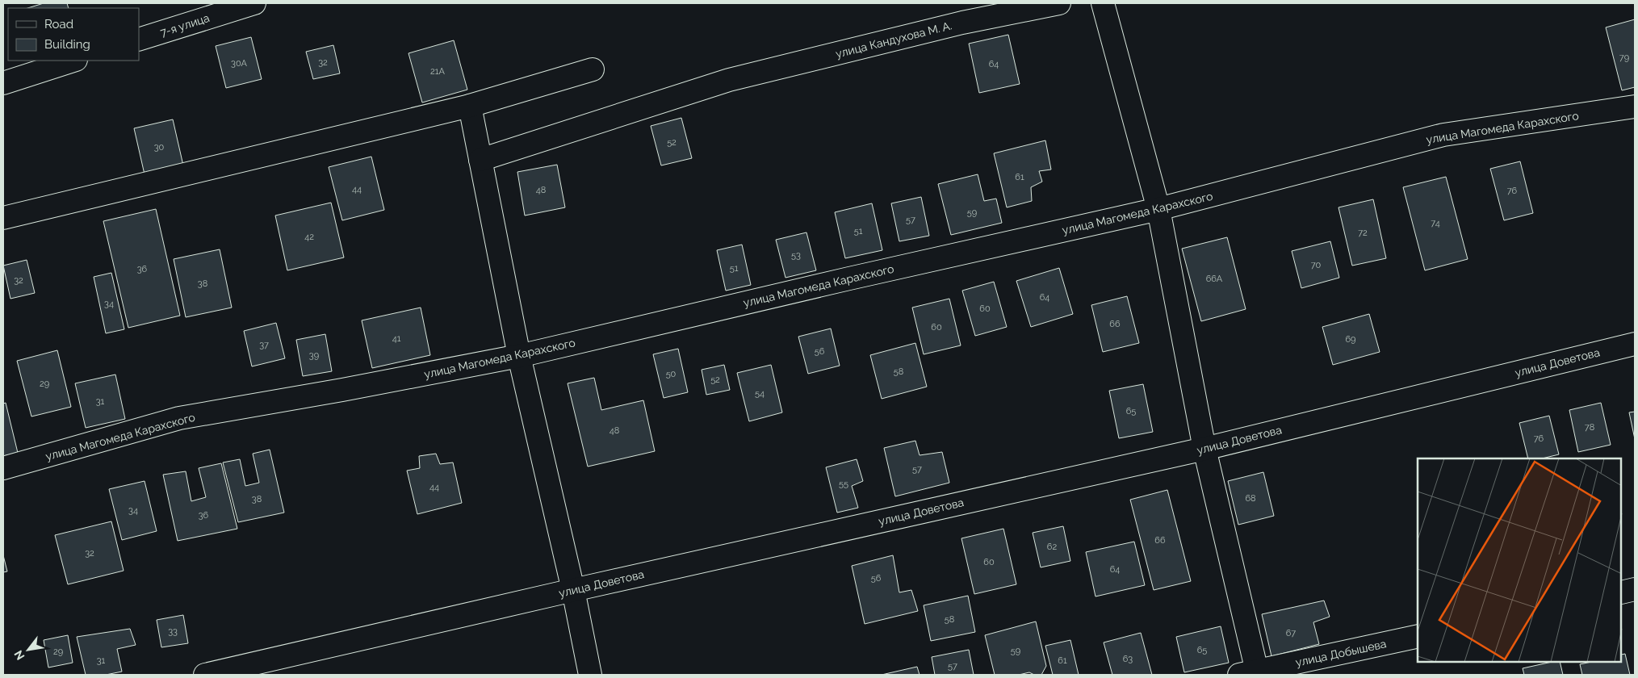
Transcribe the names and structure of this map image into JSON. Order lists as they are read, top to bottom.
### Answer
{
  "streets": {
    "street": [
      "7-я улица",
      "улица Кандухова М. А.",
      "улица Магомеда Карахского",
      "улица Доветова",
      "улица Добышева"
    ]
  },
  "house_numbers": [
    "79",
    "32",
    "30А",
    "64",
    "21А",
    "52",
    "30",
    "61",
    "44",
    "48",
    "76",
    "59",
    "57",
    "74",
    "51",
    "72",
    "42",
    "53",
    "70",
    "51",
    "36",
    "66А",
    "32",
    "38",
    "64",
    "34",
    "60",
    "66",
    "60",
    "41",
    "69",
    "37",
    "56",
    "39",
    "58",
    "50",
    "52",
    "29",
    "54",
    "31",
    "65",
    "78",
    "48",
    "76",
    "57",
    "55",
    "44",
    "68",
    "38",
    "34",
    "36",
    "66",
    "62",
    "32",
    "60",
    "64",
    "56",
    "58",
    "33",
    "67",
    "65",
    "59",
    "29",
    "63",
    "31",
    "61",
    "57"
  ],
  "legend": ["Road", "Building"],
  "north": "bottom left"
}
